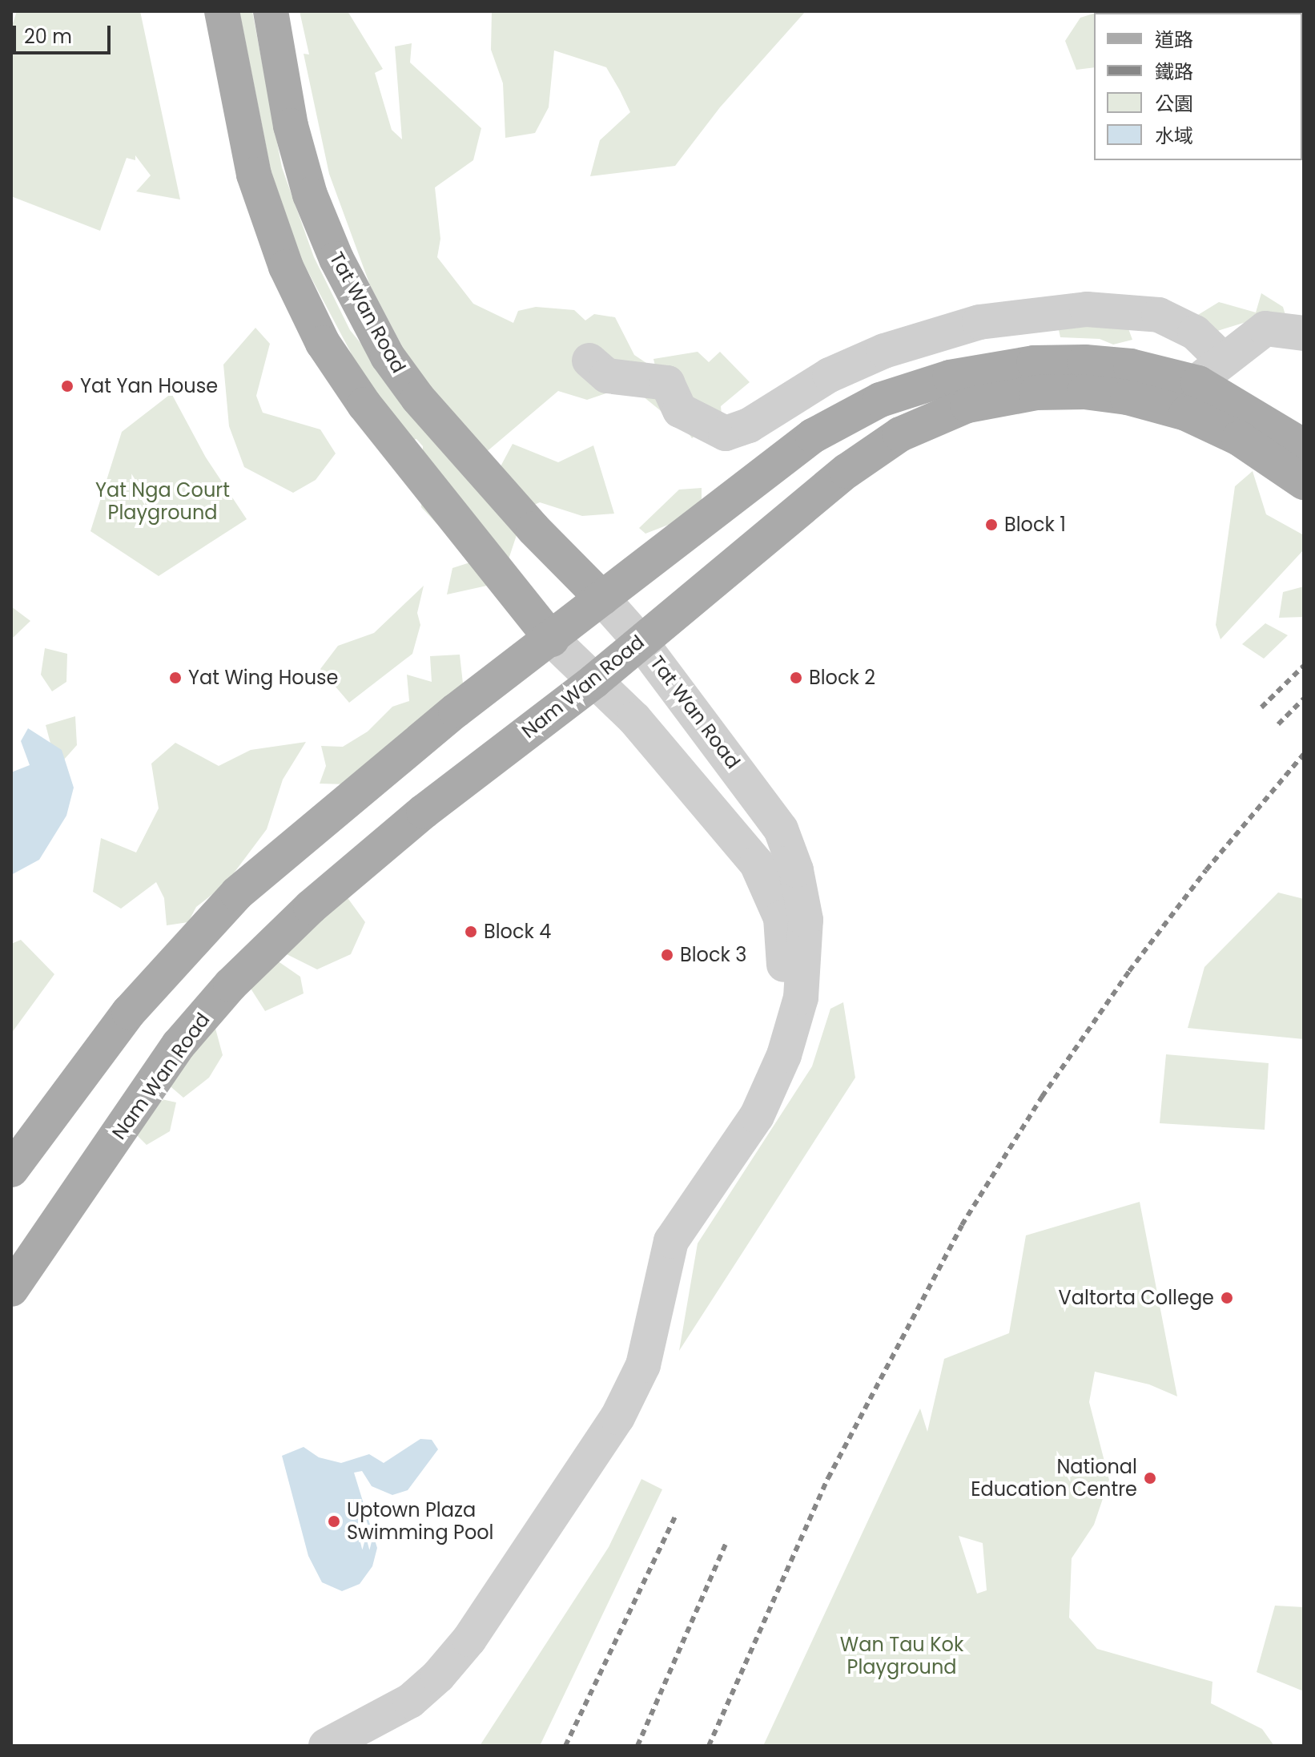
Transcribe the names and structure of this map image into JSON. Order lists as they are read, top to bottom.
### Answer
{
  "streets": {
    "main road": ["Tat Wan Road", "Nam Wan Road"]
  },
  "crossings": [
    ["Tat Wan Road", "Nam Wan Road"]
  ],
  "parks": ["Yat Nga Court Playground", "Wan Tau Kok Playground"],
  "places": [
    "Yat Yan House",
    "Block 1",
    "Yat Wing House",
    "Block 2",
    "Block 4",
    "Block 3",
    "Valtorta College",
    "National Education Centre",
    "Uptown Plaza Swimming Pool"
  ],
  "legend": [
    "道路",
    "鐵路",
    "公園",
    "水域"
  ],
  "scale_bar": "20 m"
}
